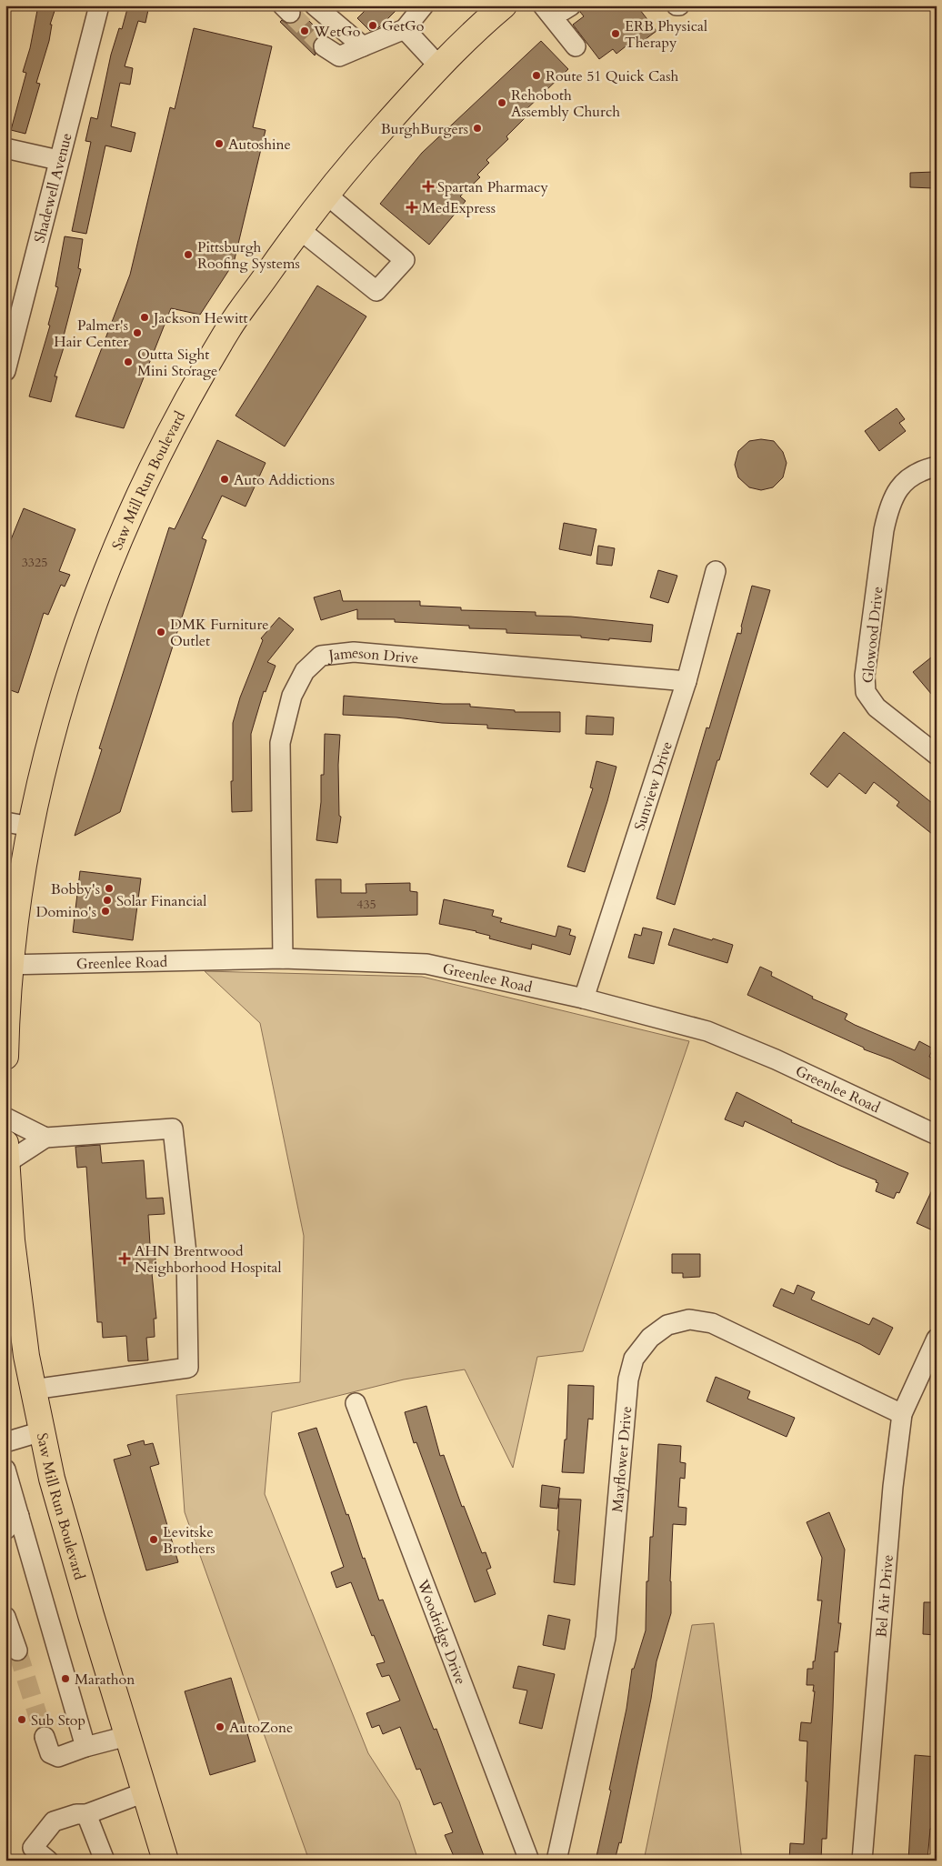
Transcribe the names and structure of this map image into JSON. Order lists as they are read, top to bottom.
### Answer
{
  "streets": {
    "highway": ["Saw Mill Run Boulevard"],
    "street": [
      "Shadewell Avenue",
      "Glowood Drive",
      "Jameson Drive",
      "Sunview Drive",
      "Greenlee Road",
      "Mayflower Drive",
      "Bel Air Drive",
      "Woodridge Drive"
    ]
  },
  "crossings": [
    ["Saw Mill Run Boulevard", "Greenlee Road"],
    ["Jameson Drive", "Sunview Drive"],
    ["Jameson Drive", "Greenlee Road"],
    ["Sunview Drive", "Greenlee Road"],
    ["Mayflower Drive", "Bel Air Drive"]
  ],
  "places": {
    "other": [
      "GetGo",
      "WetGo",
      "ERB Physical Therapy",
      "Route 51 Quick Cash",
      "Rehoboth Assembly Church",
      "BurghBurgers",
      "Autoshine",
      "Pittsburgh Roofing Systems",
      "Jackson Hewitt",
      "Palmer's Hair Center",
      "Outta Sight Mini Storage",
      "Auto Addictions",
      "DMK Furniture Outlet",
      "Bobby's",
      "Solar Financial",
      "Domino's",
      "Levitske Brothers",
      "Marathon",
      "Sub Stop",
      "AutoZone"
    ],
    "health": ["Spartan Pharmacy", "MedExpress", "AHN Brentwood Neighborhood Hospital"]
  },
  "house_numbers": ["3325", "435"]
}
